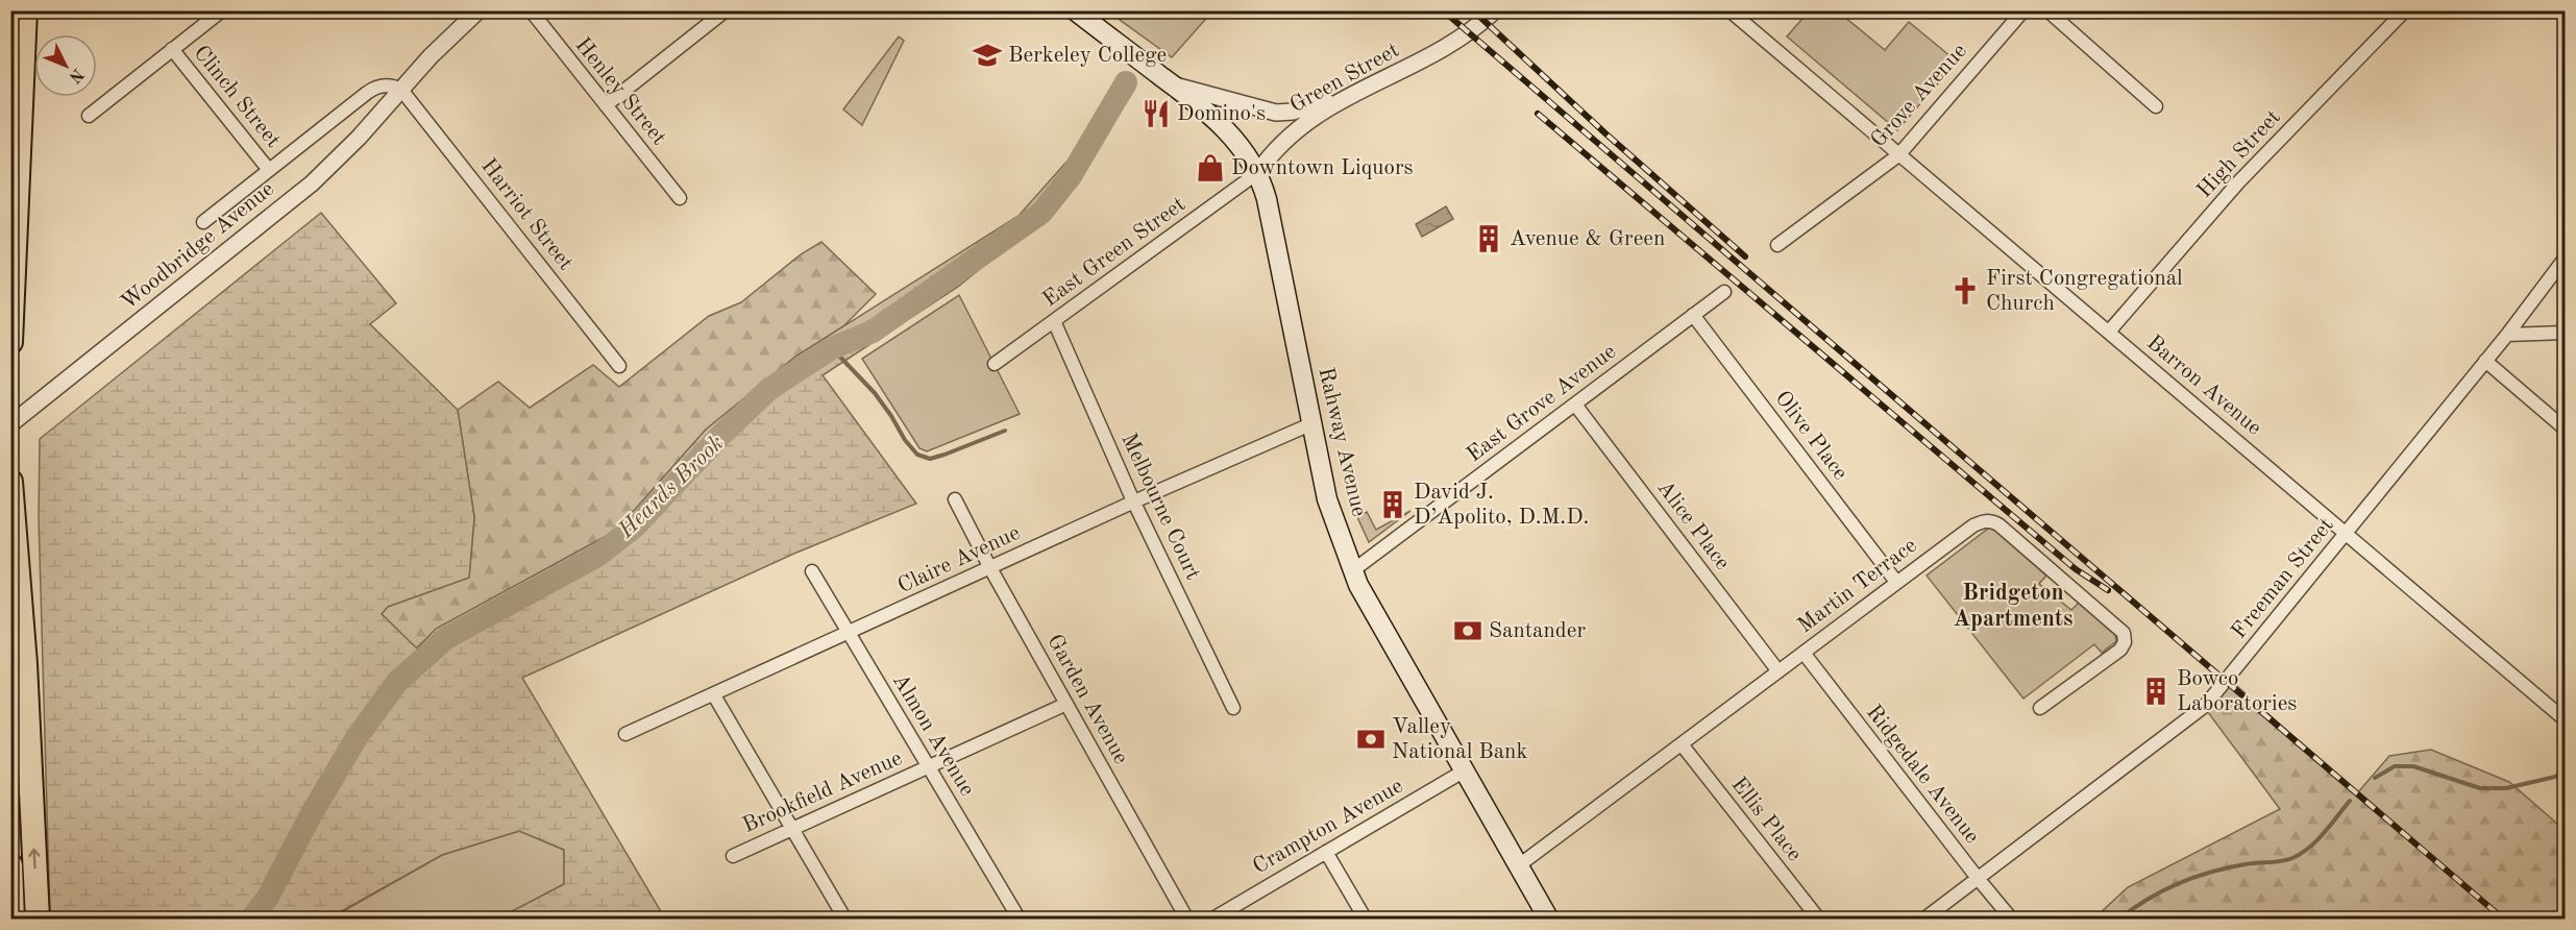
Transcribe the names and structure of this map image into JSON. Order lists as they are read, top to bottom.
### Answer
{
  "streets": {
    "main road": ["Rahway Avenue"],
    "street": [
      "Green Street",
      "Henley Street",
      "Grove Avenue",
      "Clinch Street",
      "High Street",
      "Harriot Street",
      "Woodbridge Avenue",
      "East Green Street",
      "Barron Avenue",
      "East Grove Avenue",
      "Olive Place",
      "Melbourne Court",
      "Alice Place",
      "Claire Avenue",
      "Freeman Street",
      "Martin Terrace",
      "Garden Avenue",
      "Almon Avenue",
      "Ridgedale Avenue",
      "Brookfield Avenue",
      "Ellis Place",
      "Crampton Avenue"
    ]
  },
  "crossings": [
    ["Green Street", "East Green Street"],
    ["Green Street", "Rahway Avenue"],
    ["Grove Avenue", "Barron Avenue"],
    ["Clinch Street", "Woodbridge Avenue"],
    ["High Street", "Barron Avenue"],
    ["Harriot Street", "Woodbridge Avenue"],
    ["East Green Street", "Rahway Avenue"],
    ["East Green Street", "Melbourne Court"],
    ["Barron Avenue", "Freeman Street"],
    ["East Grove Avenue", "Olive Place"],
    ["East Grove Avenue", "Rahway Avenue"],
    ["East Grove Avenue", "Alice Place"],
    ["Olive Place", "Martin Terrace"],
    ["Rahway Avenue", "Claire Avenue"],
    ["Rahway Avenue", "Martin Terrace"],
    ["Rahway Avenue", "Crampton Avenue"],
    ["Melbourne Court", "Claire Avenue"],
    ["Alice Place", "Martin Terrace"],
    ["Claire Avenue", "Garden Avenue"],
    ["Claire Avenue", "Almon Avenue"],
    ["Freeman Street", "Ridgedale Avenue"],
    ["Martin Terrace", "Ridgedale Avenue"],
    ["Martin Terrace", "Ellis Place"],
    ["Garden Avenue", "Brookfield Avenue"],
    ["Almon Avenue", "Brookfield Avenue"]
  ],
  "districts": ["Bridgeton Apartments"],
  "water": ["Heards Brook"],
  "places": {
    "school or university": ["Berkeley College"],
    "restaurant": ["Domino's"],
    "shop": ["Downtown Liquors"],
    "building": ["Avenue & Green", "David J. D’Apolito, D.M.D.", "Bowco Laboratories"],
    "church": ["First Congregational Church"],
    "bank": ["Santander", "Valley National Bank"]
  },
  "north": "bottom right"
}
